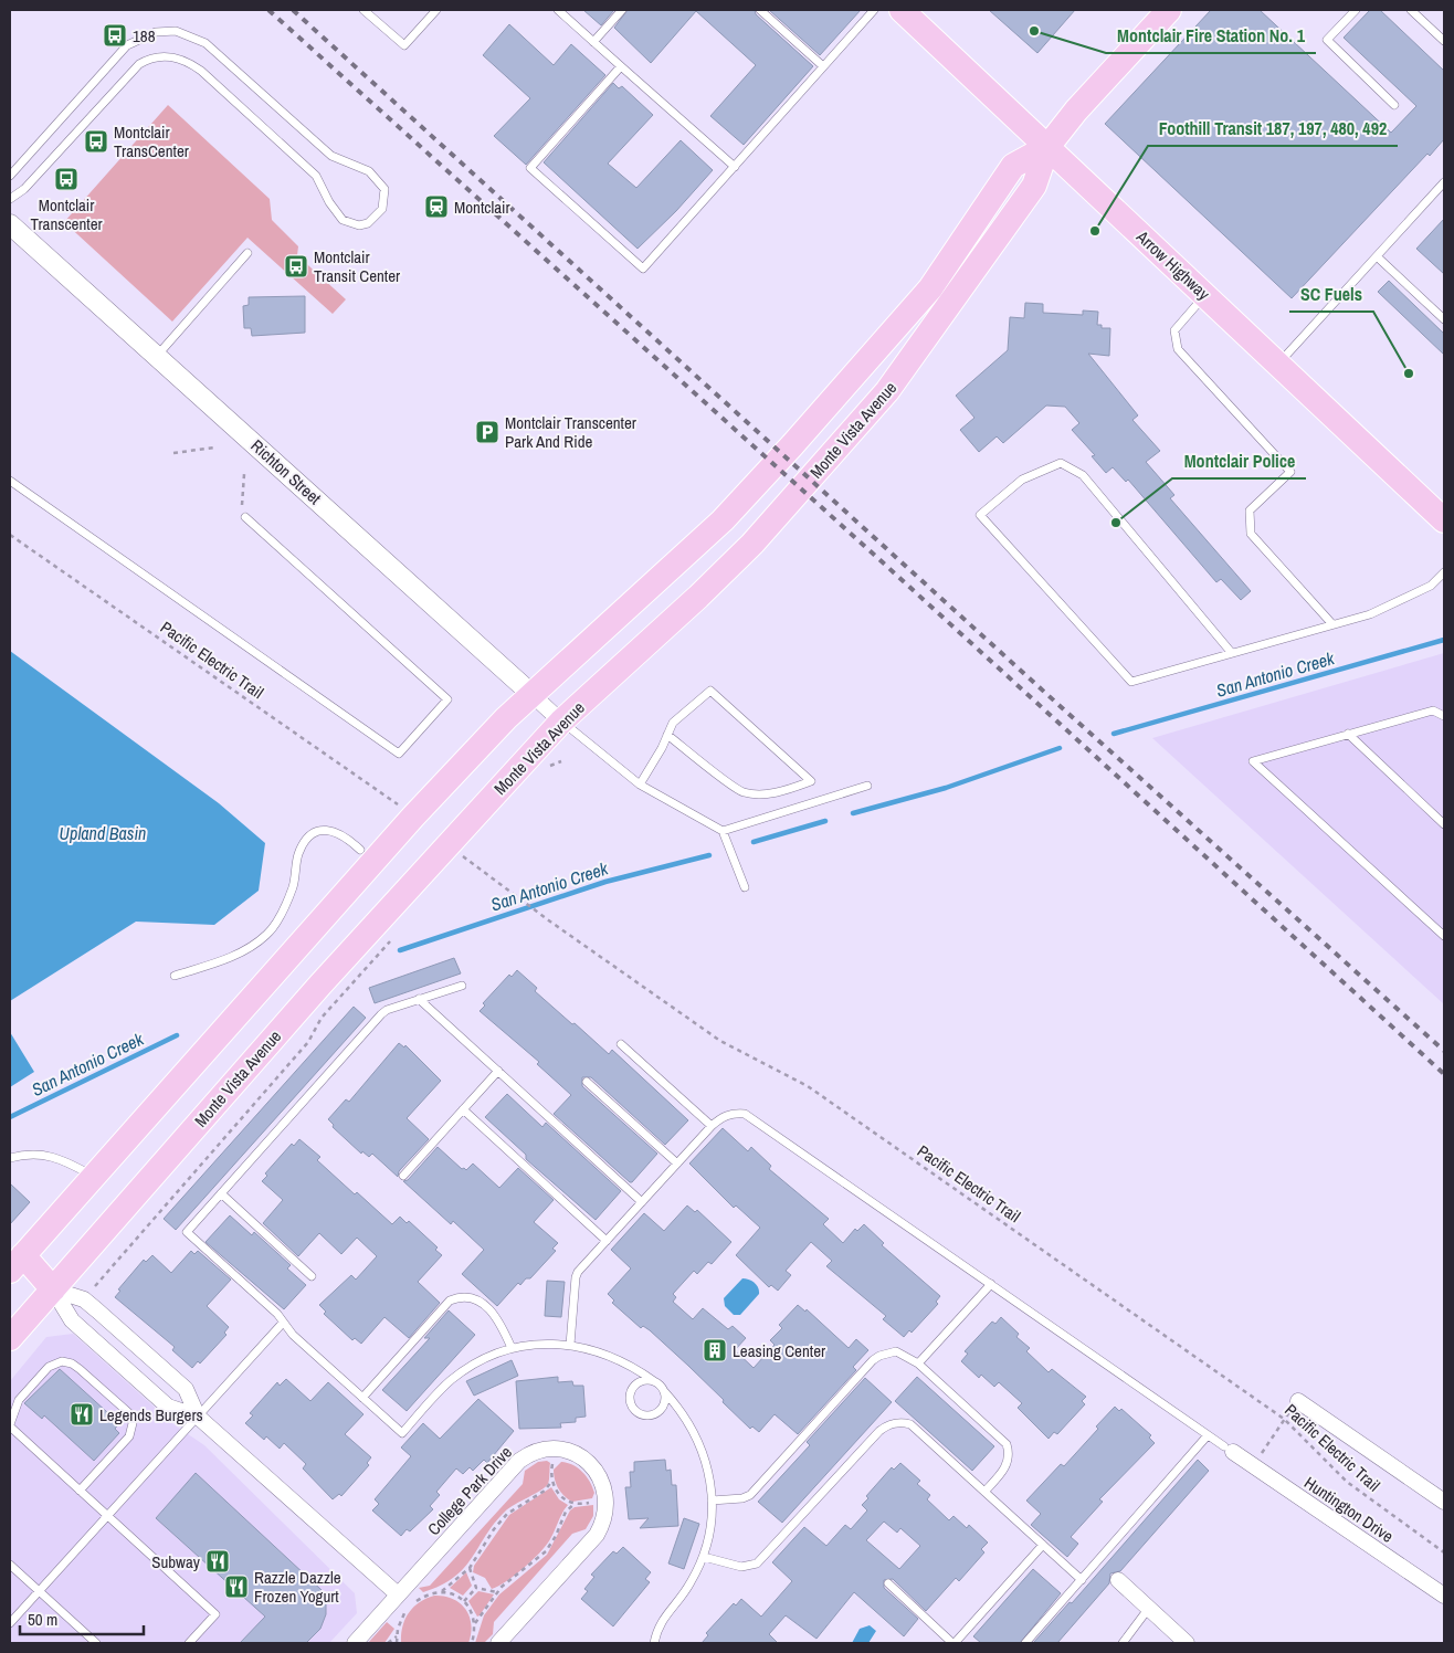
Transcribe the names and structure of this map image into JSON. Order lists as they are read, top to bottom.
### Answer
{
  "streets": {
    "main road": ["Arrow Highway", "Monte Vista Avenue"],
    "street": ["Richton Street", "College Park Drive", "Huntington Drive"],
    "path": ["Pacific Electric Trail"]
  },
  "crossings": [
    ["Arrow Highway", "Monte Vista Avenue"],
    ["Monte Vista Avenue", "Richton Street"]
  ],
  "water": ["San Antonio Creek", "Upland Basin"],
  "places": {
    "other": [
      "Montclair Fire Station No. 1",
      "Foothill Transit 187, 197, 480, 492",
      "SC Fuels",
      "Montclair Police"
    ],
    "bus stop": [
      "188",
      "Montclair TransCenter",
      "Montclair Transcenter",
      "Montclair Transit Center"
    ],
    "station": ["Montclair"],
    "parking": ["Montclair Transcenter Park And Ride"],
    "building": ["Leasing Center"],
    "restaurant": ["Legends Burgers", "Subway", "Razzle Dazzle Frozen Yogurt"]
  },
  "scale_bar": "50 m"
}
